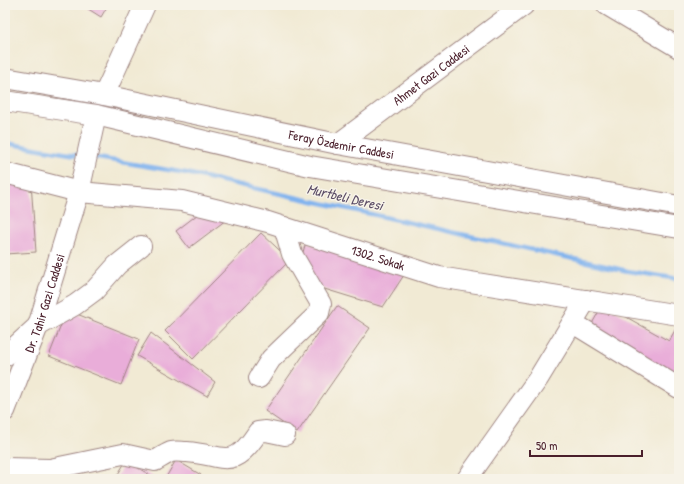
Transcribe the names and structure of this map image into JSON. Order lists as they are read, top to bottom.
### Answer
{
  "streets": {
    "street": [
      "Ahmet Gazi Caddesi",
      "Feray Özdemir Caddesi",
      "1302. Sokak",
      "Dr. Tahir Gazi Caddesi"
    ]
  },
  "crossings": [
    ["Ahmet Gazi Caddesi", "Feray Özdemir Caddesi"],
    ["1302. Sokak", "Dr. Tahir Gazi Caddesi"]
  ],
  "water": ["Murtbeli Deresi"],
  "scale_bar": "50 m"
}
